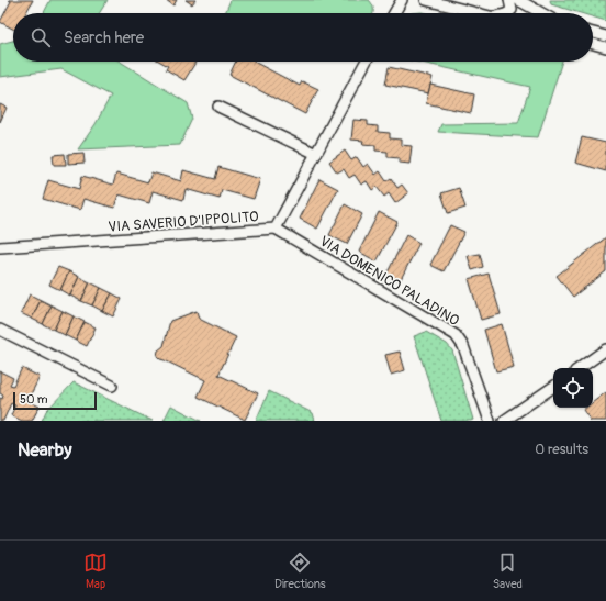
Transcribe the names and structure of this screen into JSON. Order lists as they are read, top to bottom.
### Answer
{
  "streets": {
    "street": ["VIA SAVERIO D'IPPOLITO", "VIA DOMENICO PALADINO"]
  },
  "crossings": [
    ["VIA SAVERIO D'IPPOLITO", "VIA DOMENICO PALADINO"]
  ],
  "scale_bar": "50 m",
  "page": {
    "search": "Search here",
    "scale": "50 m",
    "heading": ["Nearby", "0 results"],
    "nav": ["Map", "Directions", "Saved"]
  }
}
